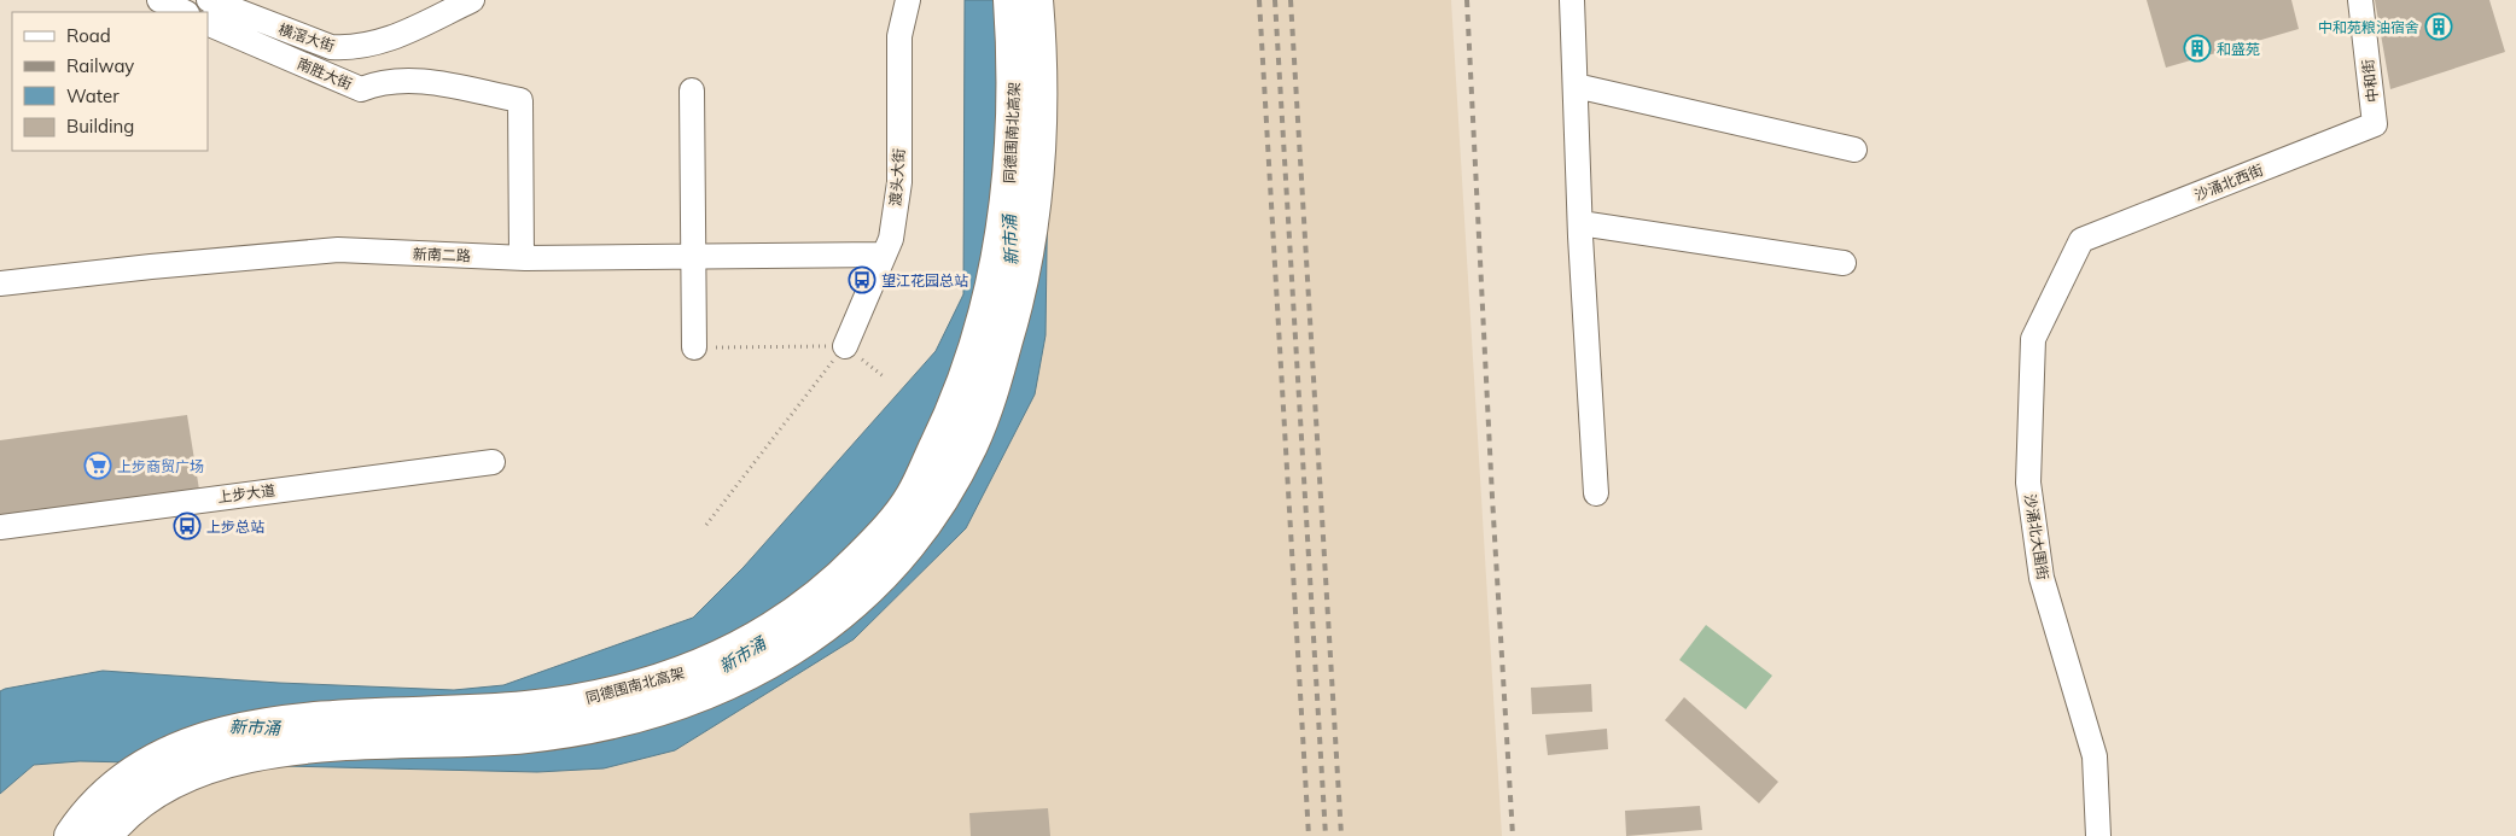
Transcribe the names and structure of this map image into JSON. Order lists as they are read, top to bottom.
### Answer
{
  "streets": {
    "main road": ["同德围南北高架"],
    "street": [
      "横滘大街",
      "南胜大街",
      "中和街",
      "渡头大街",
      "沙涌北西街",
      "新南二路",
      "上步大道",
      "沙涌北大围街"
    ]
  },
  "crossings": [
    ["南胜大街", "新南二路"],
    ["中和街", "沙涌北西街"],
    ["渡头大街", "新南二路"],
    ["沙涌北西街", "沙涌北大围街"]
  ],
  "water": ["新市涌"],
  "places": {
    "building": ["中和苑粮油宿舍", "和盛苑"],
    "bus stop": ["望江花园总站", "上步总站"],
    "supermarket": ["上步商贸广场"]
  },
  "legend": [
    "Road",
    "Railway",
    "Water",
    "Building"
  ]
}
